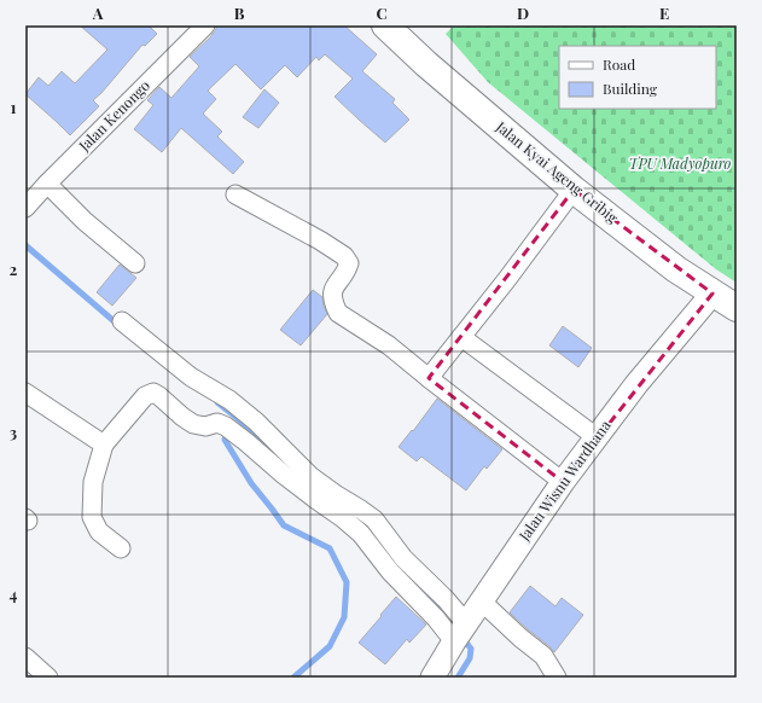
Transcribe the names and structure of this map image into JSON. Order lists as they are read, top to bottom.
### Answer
{
  "streets": {
    "main road": ["Jalan Kyai Ageng Gribig"],
    "street": ["Jalan Kenongo", "Jalan Wisnu Wardhana"]
  },
  "crossings": [
    ["Jalan Kyai Ageng Gribig", "Jalan Wisnu Wardhana"]
  ],
  "parks": ["TPU Madyopuro"],
  "legend": ["Road", "Building"],
  "grid": {
    "columns": [
      "A",
      "B",
      "C",
      "D",
      "E"
    ],
    "rows": [
      "1",
      "2",
      "3",
      "4"
    ]
  }
}
